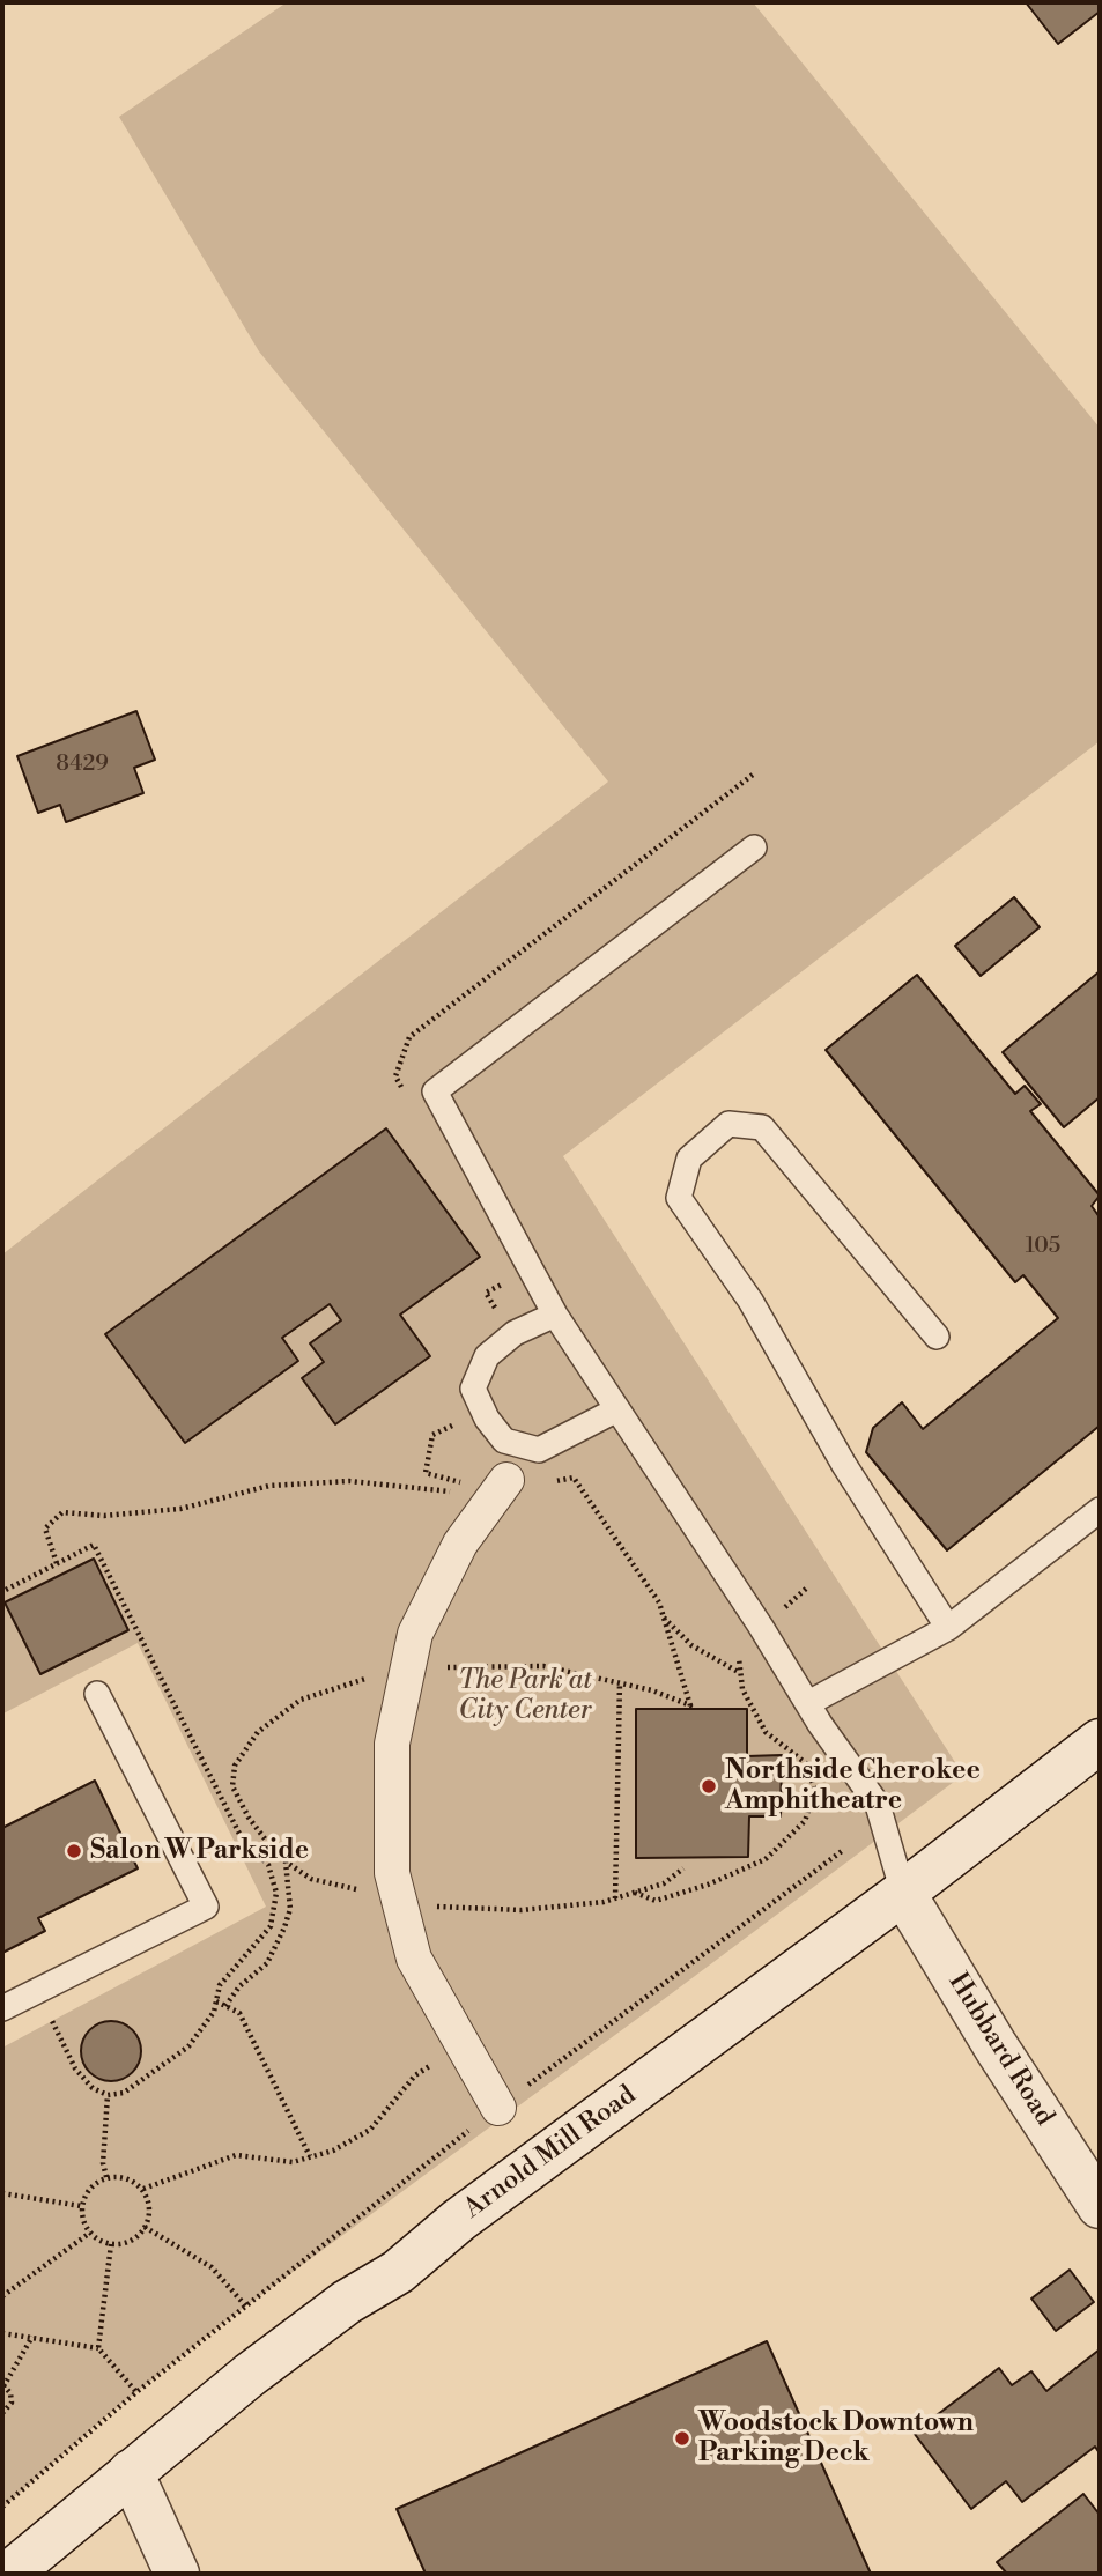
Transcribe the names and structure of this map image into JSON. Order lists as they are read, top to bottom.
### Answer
{
  "streets": {
    "main road": ["Hubbard Road", "Arnold Mill Road"]
  },
  "crossings": [
    ["Hubbard Road", "Arnold Mill Road"]
  ],
  "parks": ["The Park at City Center"],
  "places": ["Northside Cherokee Amphitheatre", "Salon W Parkside", "Woodstock Downtown Parking Deck"],
  "house_numbers": ["8429", "105"]
}
